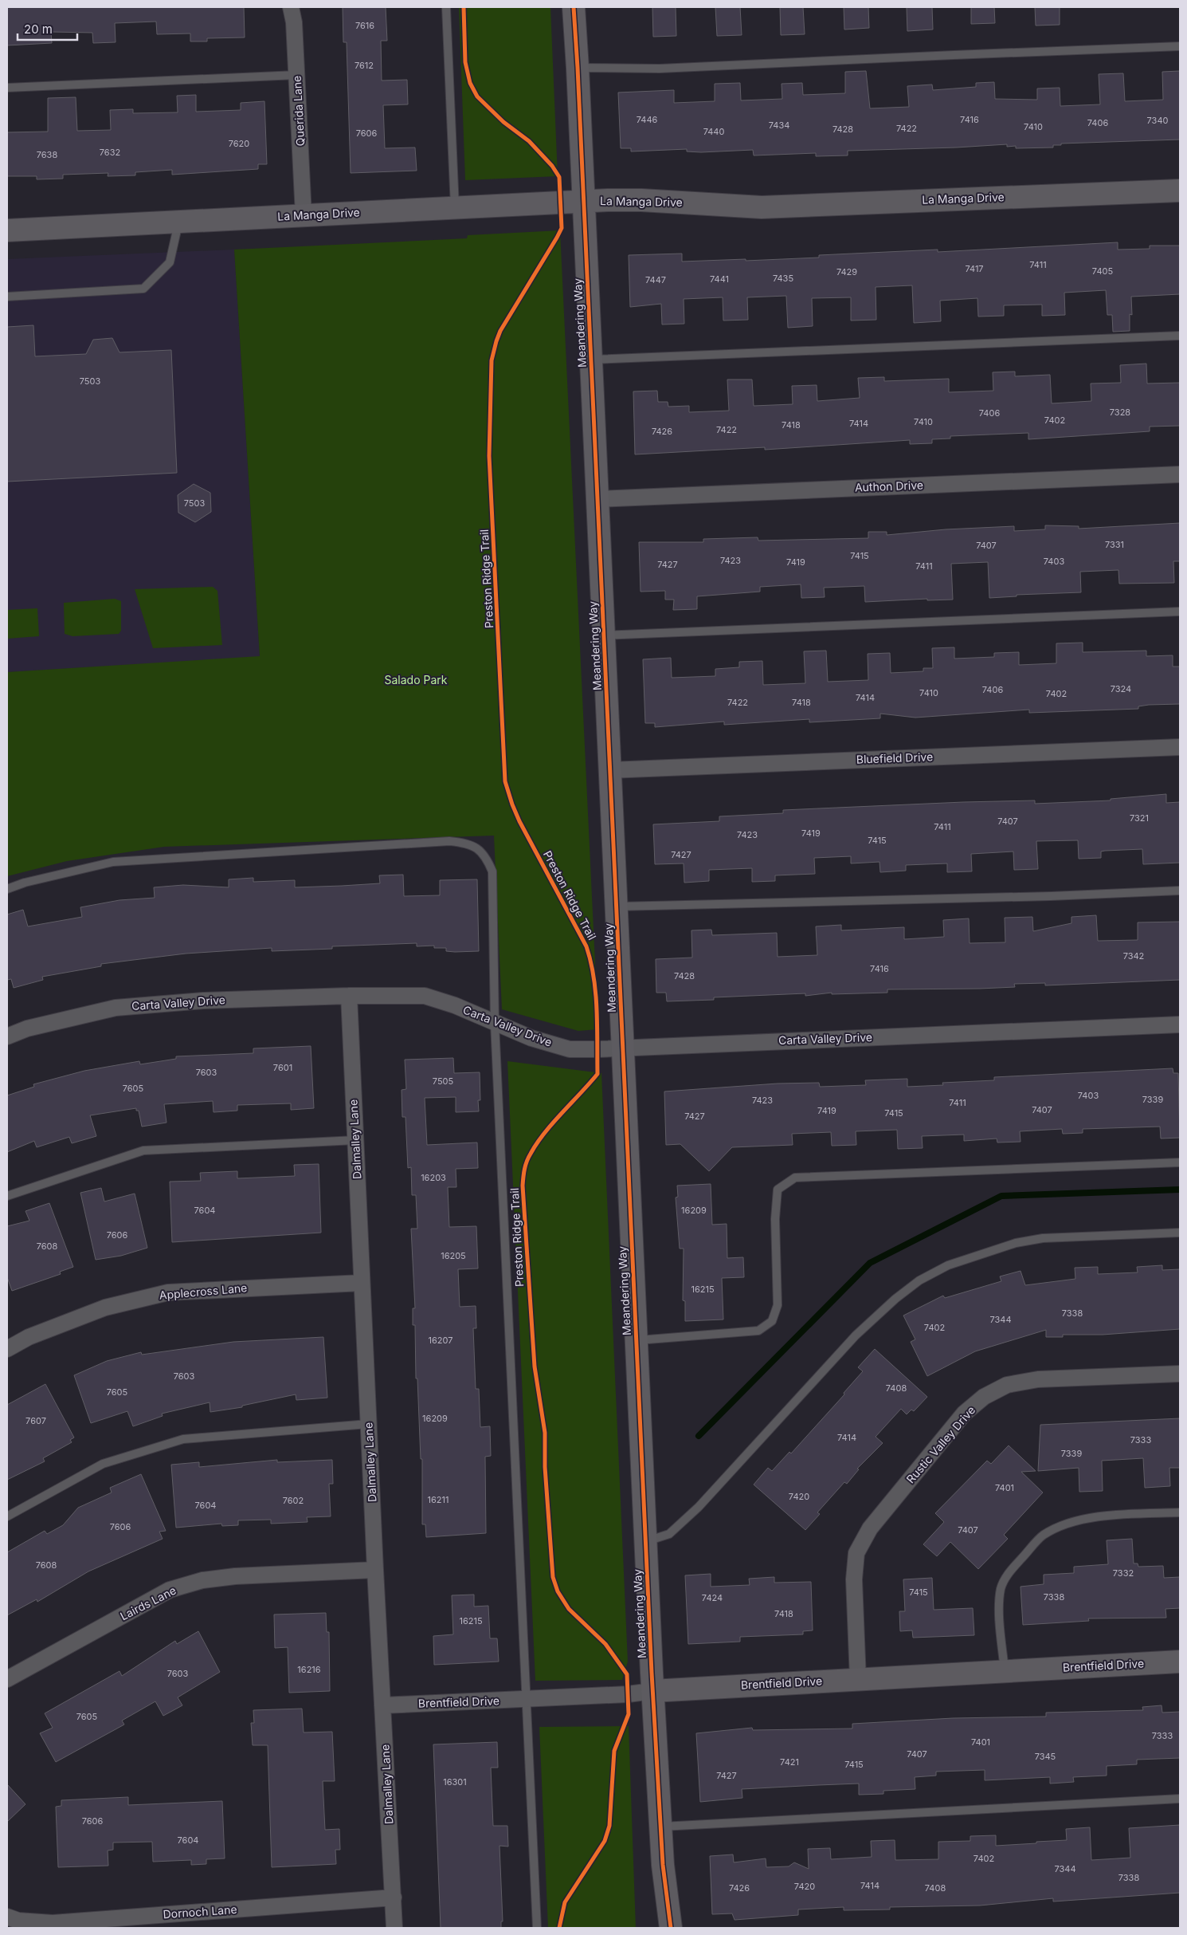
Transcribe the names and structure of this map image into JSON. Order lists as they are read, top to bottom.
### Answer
{
  "streets": {
    "street": [
      "Querida Lane",
      "La Manga Drive",
      "Meandering Way",
      "Authon Drive",
      "Bluefield Drive",
      "Carta Valley Drive",
      "Dalmalley Lane",
      "Applecross Lane",
      "Rustic Valley Drive",
      "Lairds Lane",
      "Brentfield Drive",
      "Dornoch Lane"
    ],
    "cycle path": ["Preston Ridge Trail"]
  },
  "crossings": [
    ["Querida Lane", "La Manga Drive"],
    ["La Manga Drive", "Meandering Way"],
    ["Meandering Way", "Authon Drive"],
    ["Meandering Way", "Bluefield Drive"],
    ["Meandering Way", "Carta Valley Drive"],
    ["Meandering Way", "Brentfield Drive"],
    ["Carta Valley Drive", "Dalmalley Lane"],
    ["Dalmalley Lane", "Applecross Lane"],
    ["Dalmalley Lane", "Lairds Lane"],
    ["Dalmalley Lane", "Brentfield Drive"],
    ["Dalmalley Lane", "Dornoch Lane"],
    ["Rustic Valley Drive", "Brentfield Drive"]
  ],
  "parks": ["Salado Park"],
  "house_numbers": [
    "7616",
    "7612",
    "7446",
    "7416",
    "7340",
    "7406",
    "7434",
    "7410",
    "7422",
    "7428",
    "7440",
    "7606",
    "7620",
    "7632",
    "7638",
    "7411",
    "7417",
    "7405",
    "7429",
    "7435",
    "7441",
    "7447",
    "7503",
    "7328",
    "7406",
    "7402",
    "7410",
    "7414",
    "7418",
    "7422",
    "7426",
    "7503",
    "7331",
    "7407",
    "7415",
    "7423",
    "7403",
    "7419",
    "7427",
    "7411",
    "7324",
    "7406",
    "7410",
    "7402",
    "7414",
    "7422",
    "7418",
    "7321",
    "7407",
    "7411",
    "7419",
    "7423",
    "7415",
    "7427",
    "7342",
    "7416",
    "7428",
    "7601",
    "7603",
    "7505",
    "7605",
    "7403",
    "7339",
    "7423",
    "7411",
    "7407",
    "7419",
    "7415",
    "7427",
    "16203",
    "7604",
    "16209",
    "7606",
    "7608",
    "16205",
    "16215",
    "7338",
    "7344",
    "7402",
    "16207",
    "7603",
    "7408",
    "7605",
    "16209",
    "7607",
    "7414",
    "7333",
    "7339",
    "7401",
    "7420",
    "16211",
    "7602",
    "7604",
    "7606",
    "7407",
    "7608",
    "7332",
    "7415",
    "7338",
    "7424",
    "7418",
    "16215",
    "16216",
    "7603",
    "7605",
    "7333",
    "7401",
    "7407",
    "7345",
    "7421",
    "7415",
    "7427",
    "16301",
    "7606",
    "7604",
    "7402",
    "7344",
    "7338",
    "7414",
    "7420",
    "7426",
    "7408"
  ],
  "scale_bar": "20 m"
}
